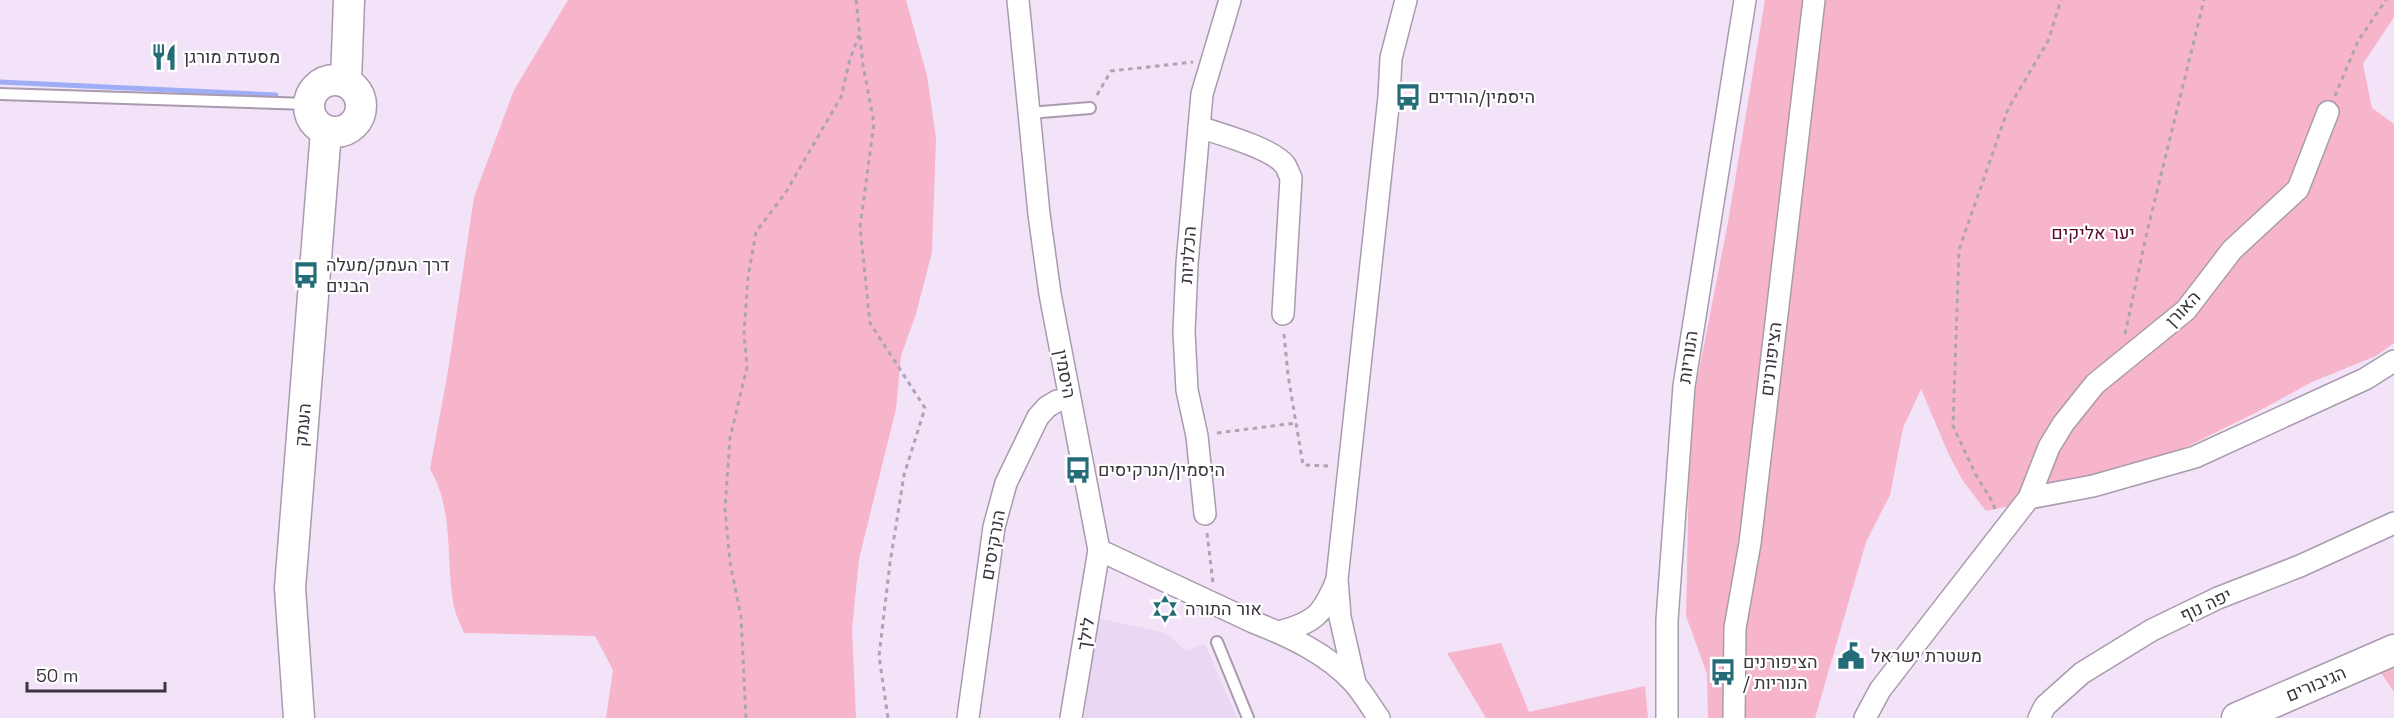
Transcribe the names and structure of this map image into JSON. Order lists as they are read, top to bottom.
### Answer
{
  "streets": {
    "street": [
      "הכלניות",
      "האורן",
      "הנוריות",
      "הציפורנים",
      "היסמין",
      "העמק",
      "הנרקיסים",
      "יפה נוף",
      "לילך",
      "הגיבורים"
    ]
  },
  "crossings": [
    ["היסמין", "הנרקיסים"],
    ["היסמין", "לילך"]
  ],
  "parks": ["יער אליקים"],
  "places": {
    "restaurant": ["מסעדת מורגן"],
    "bus stop": [
      "היסמין/הורדים",
      "דרך העמק/מעלה הבנים",
      "היסמין/הנרקיסים",
      "הציפורנים / הנוריות"
    ],
    "synagogue": ["אור התורה"],
    "public building": ["משטרת ישראל"]
  },
  "scale_bar": "50 m"
}
